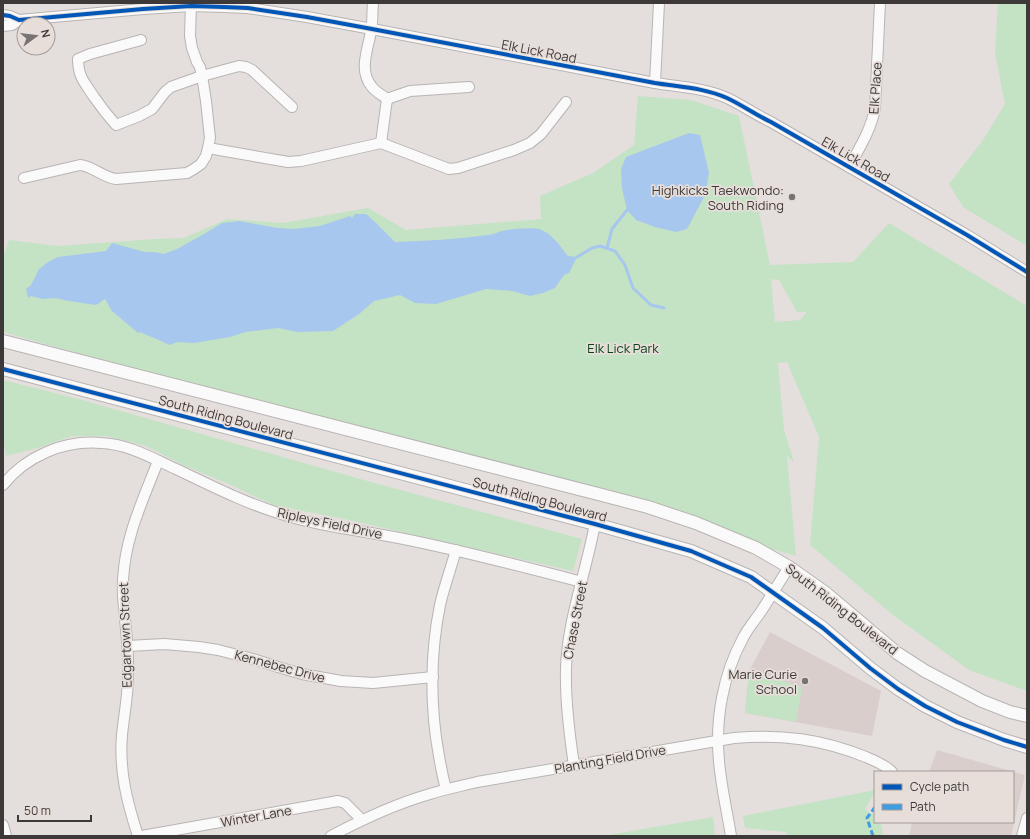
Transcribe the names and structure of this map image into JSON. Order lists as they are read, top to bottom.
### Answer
{
  "streets": {
    "street": [
      "Elk Lick Road",
      "Elk Place",
      "South Riding Boulevard",
      "Ripleys Field Drive",
      "Chase Street",
      "Edgartown Street",
      "Kennebec Drive",
      "Planting Field Drive",
      "Winter Lane"
    ]
  },
  "crossings": [
    ["Elk Lick Road", "Elk Place"],
    ["South Riding Boulevard", "Chase Street"],
    ["Ripleys Field Drive", "Chase Street"],
    ["Ripleys Field Drive", "Edgartown Street"],
    ["Chase Street", "Planting Field Drive"],
    ["Edgartown Street", "Kennebec Drive"],
    ["Planting Field Drive", "Winter Lane"]
  ],
  "parks": ["Elk Lick Park"],
  "places": ["Highkicks Taekwondo: South Riding", "Marie Curie School"],
  "legend": ["Cycle path", "Path"],
  "scale_bar": "50 m",
  "north": "right"
}
